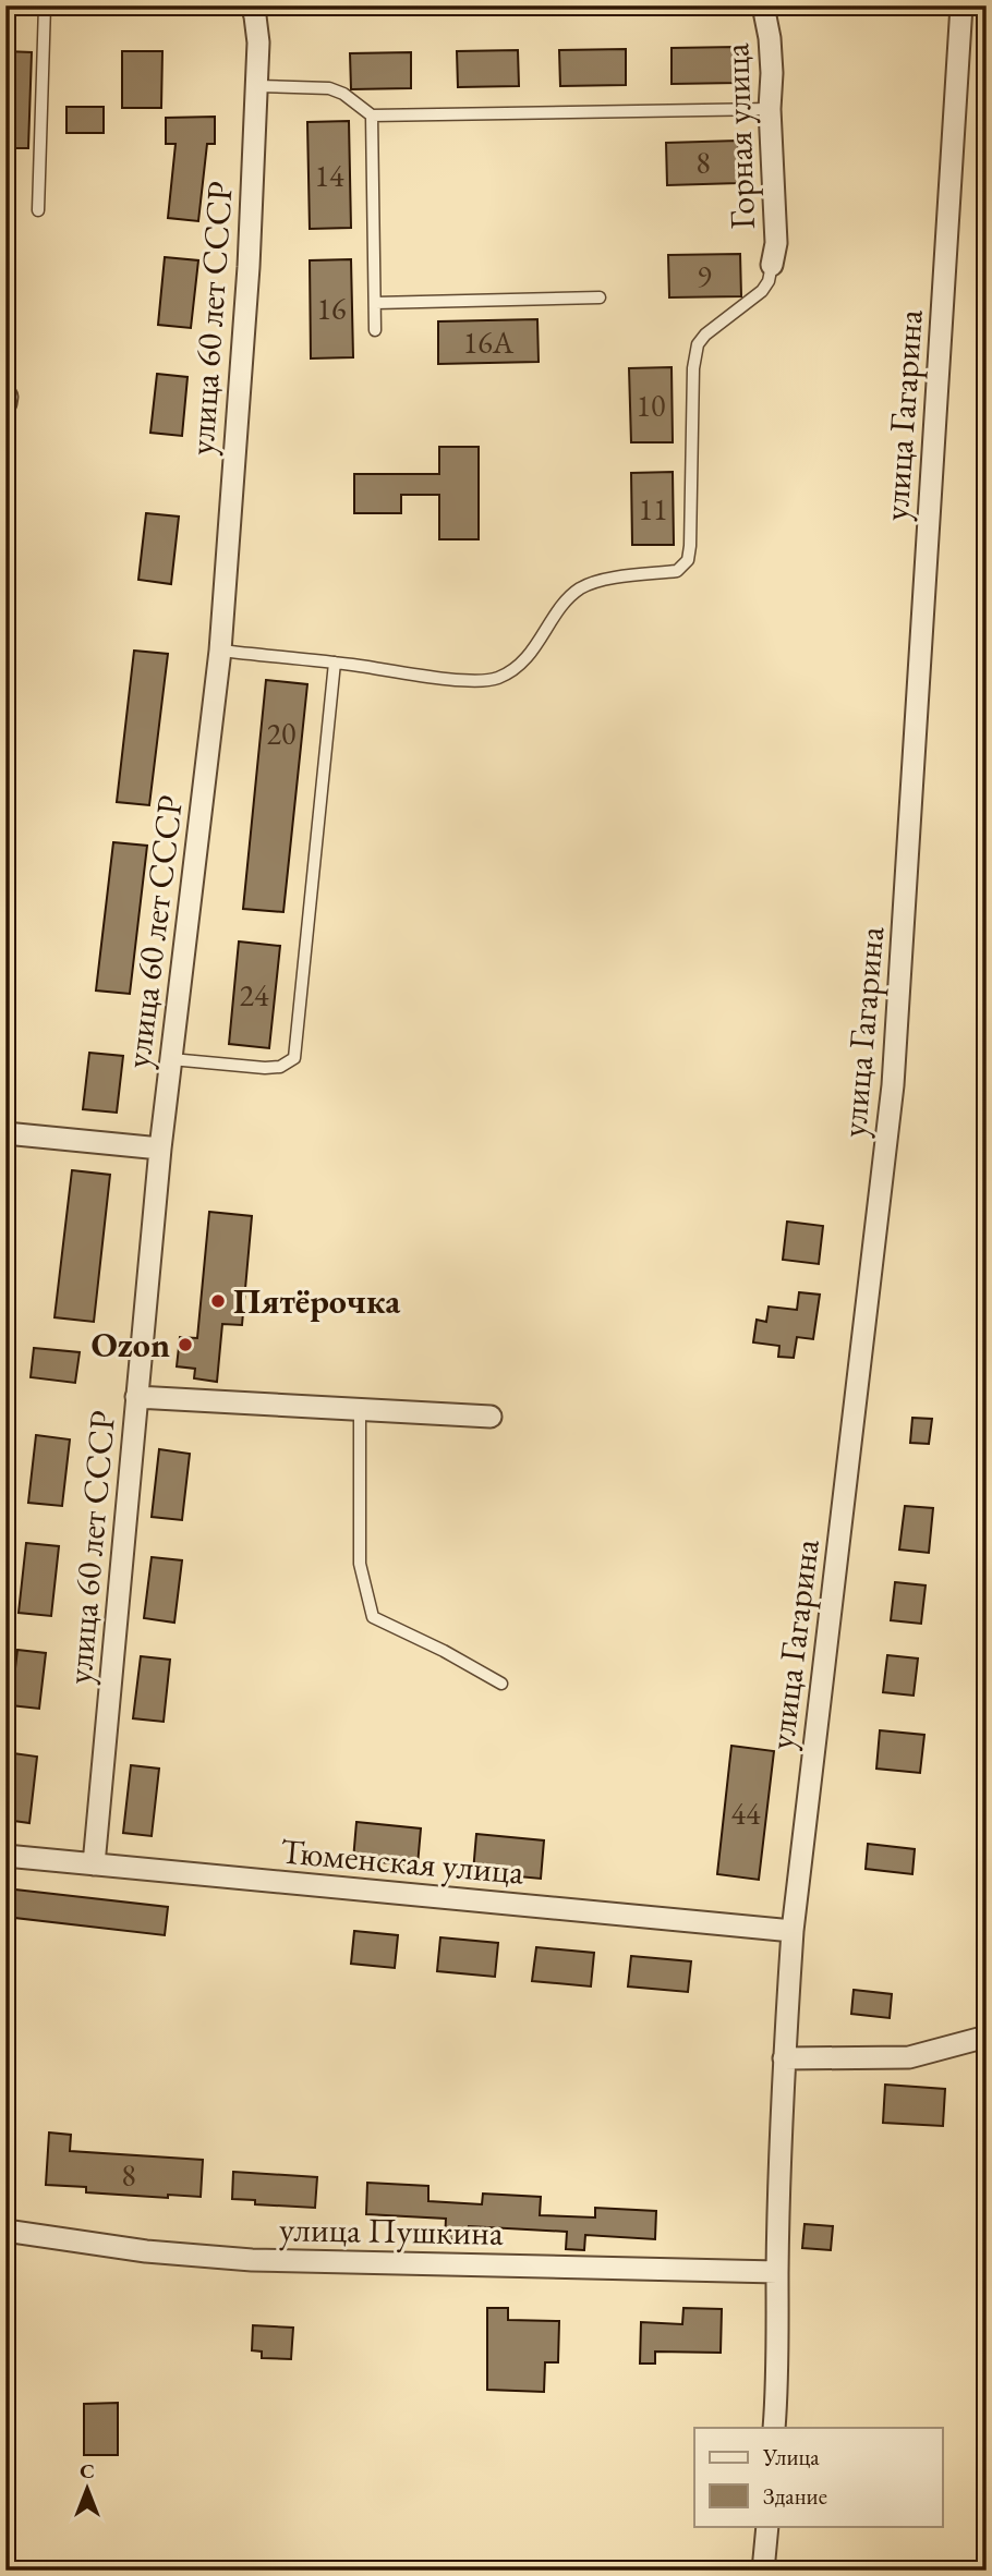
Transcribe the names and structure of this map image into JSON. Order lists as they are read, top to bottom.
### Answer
{
  "streets": {
    "street": [
      "Горная улица",
      "улица 60 лет СССР",
      "улица Гагарина",
      "Тюменская улица",
      "улица Пушкина"
    ]
  },
  "crossings": [
    ["улица 60 лет СССР", "Тюменская улица"],
    ["улица Гагарина", "Тюменская улица"],
    ["улица Гагарина", "улица Пушкина"]
  ],
  "places": ["Пятёрочка", "Ozon"],
  "house_numbers": [
    "8",
    "14",
    "9",
    "16",
    "16А",
    "10",
    "11",
    "20",
    "24",
    "44",
    "8"
  ],
  "legend": ["Улица", "Здание"],
  "north": "top"
}
